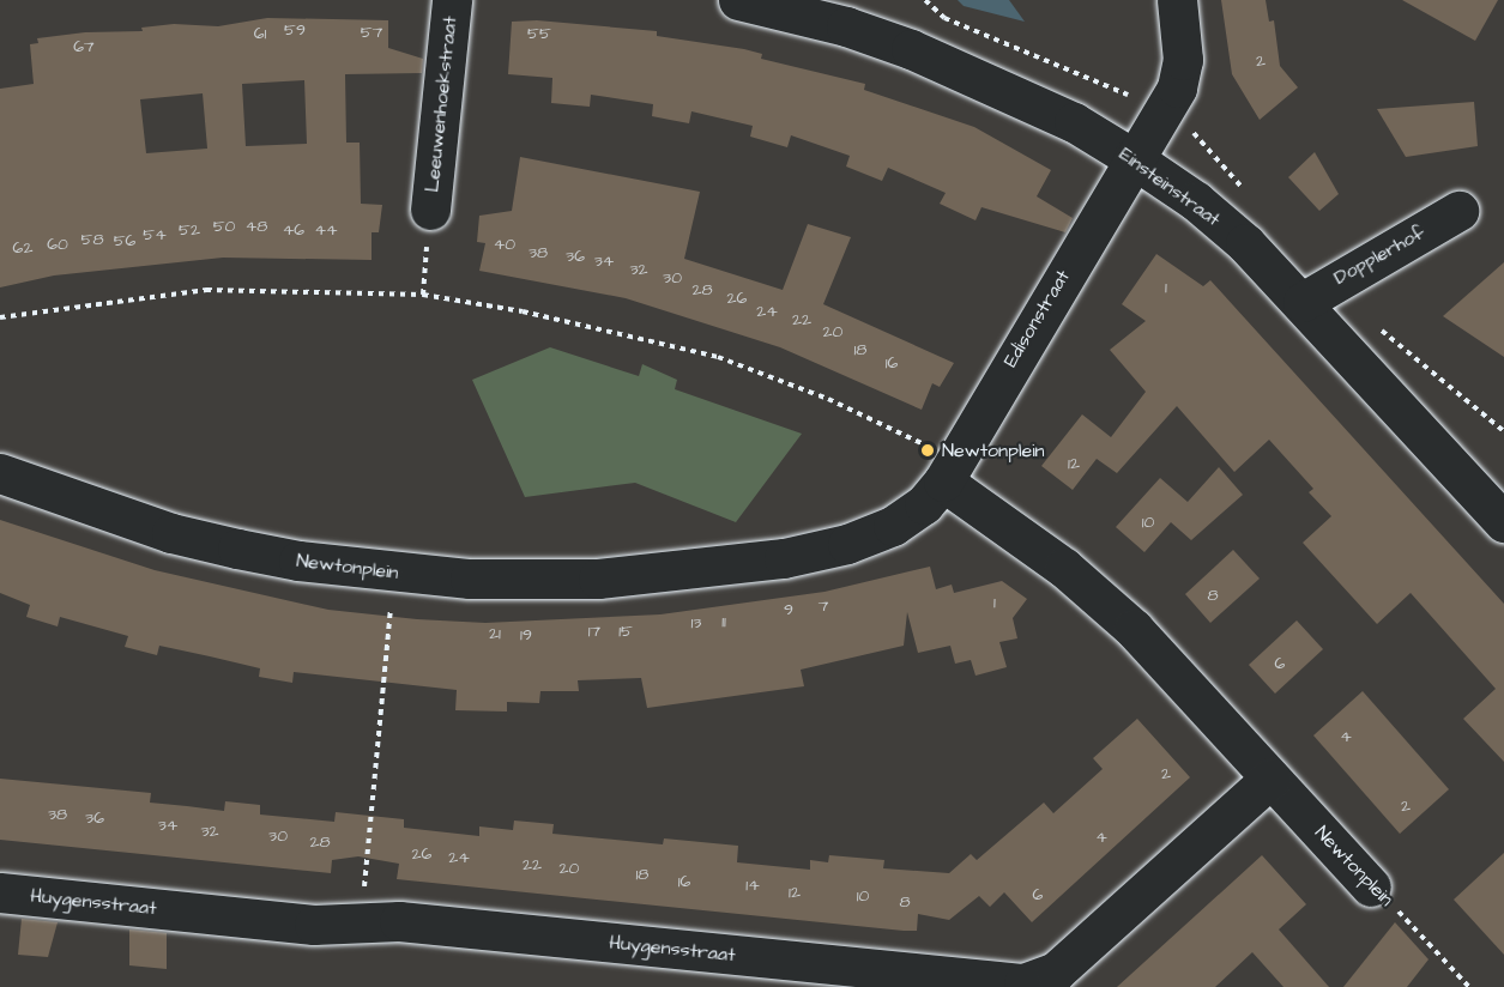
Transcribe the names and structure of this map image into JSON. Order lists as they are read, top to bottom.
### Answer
{
  "streets": {
    "street": [
      "Leeuwenhoekstraat",
      "Einsteinstraat",
      "Dopplerhof",
      "Edisonstraat",
      "Newtonplein",
      "Huygensstraat"
    ]
  },
  "crossings": [
    ["Einsteinstraat", "Dopplerhof"],
    ["Einsteinstraat", "Edisonstraat"],
    ["Edisonstraat", "Newtonplein"],
    ["Newtonplein", "Huygensstraat"]
  ],
  "places": ["Newtonplein"],
  "house_numbers": [
    "59",
    "57",
    "61",
    "55",
    "67",
    "2",
    "50",
    "48",
    "52",
    "46",
    "44",
    "54",
    "58",
    "56",
    "60",
    "40",
    "62",
    "38",
    "36",
    "34",
    "32",
    "30",
    "1",
    "28",
    "26",
    "24",
    "22",
    "20",
    "18",
    "16",
    "12",
    "10",
    "8",
    "1",
    "7",
    "9",
    "11",
    "13",
    "17",
    "15",
    "21",
    "19",
    "6",
    "4",
    "2",
    "2",
    "38",
    "36",
    "34",
    "32",
    "30",
    "4",
    "28",
    "26",
    "24",
    "22",
    "20",
    "18",
    "16",
    "14",
    "12",
    "6",
    "10",
    "8"
  ]
}
